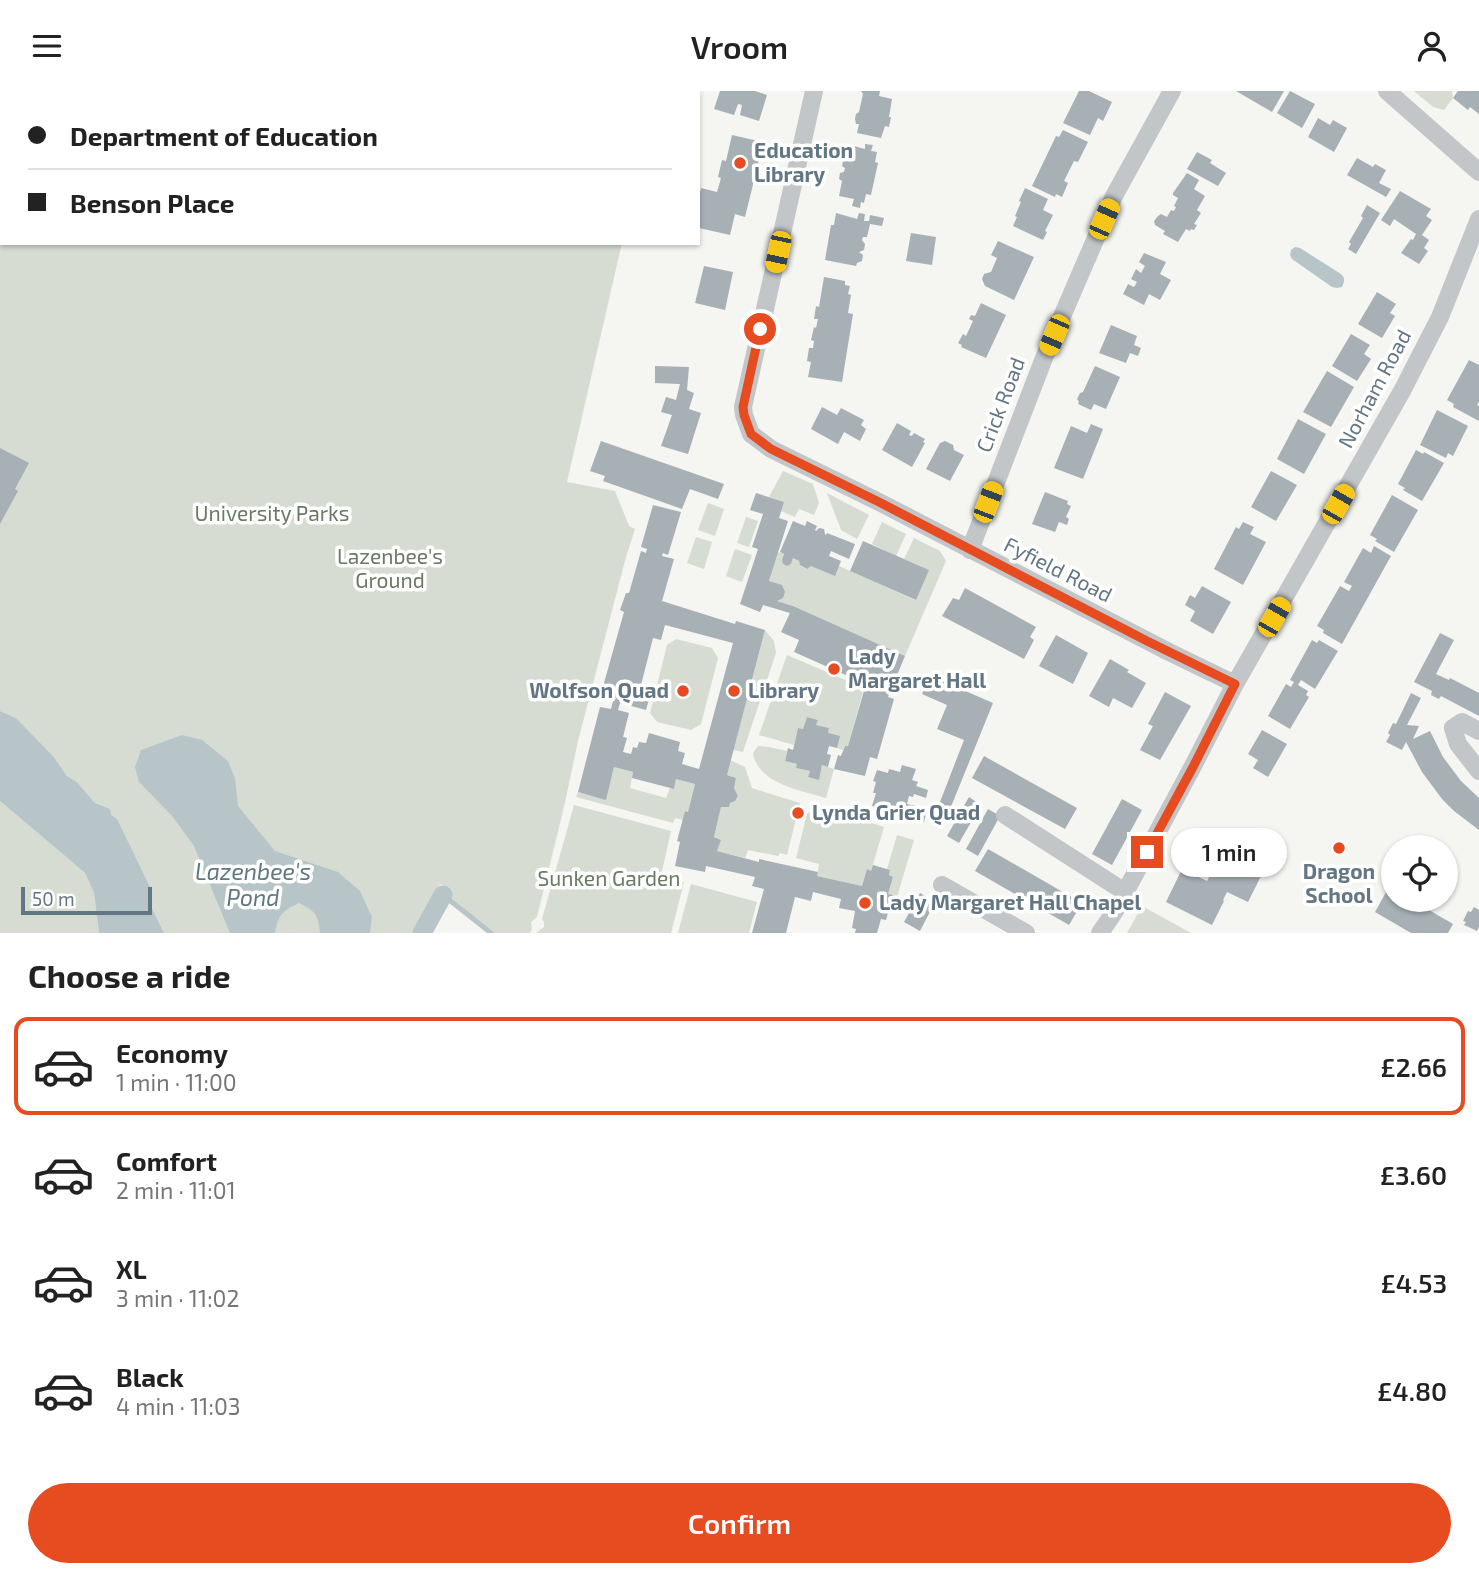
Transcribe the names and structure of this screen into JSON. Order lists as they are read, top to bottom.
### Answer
{
  "streets": {
    "street": ["Norham Road", "Crick Road", "Fyfield Road"]
  },
  "crossings": [
    ["Norham Road", "Fyfield Road"],
    ["Crick Road", "Fyfield Road"]
  ],
  "water": ["Lazenbee's Pond"],
  "parks": ["University Parks", "Lazenbee's Ground", "Sunken Garden"],
  "places": [
    "Education Library",
    "Lady Margaret Hall",
    "Wolfson Quad",
    "Library",
    "Lynda Grier Quad",
    "Dragon School",
    "Lady Margaret Hall Chapel"
  ],
  "scale_bar": "50 m",
  "page": {
    "header": "Vroom",
    "banner": ["Department of Education", "Benson Place"],
    "bubble": "1 min",
    "scale": "50 m",
    "heading": "Choose a ride",
    "list": [
      {
        "name": "Economy",
        "note": "1 min · 11:00",
        "value": "£2.66"
      },
      {
        "name": "Comfort",
        "note": "2 min · 11:01",
        "value": "£3.60"
      },
      {
        "name": "XL",
        "note": "3 min · 11:02",
        "value": "£4.53"
      },
      {
        "name": "Black",
        "note": "4 min · 11:03",
        "value": "£4.80"
      }
    ],
    "buttons": "Confirm"
  }
}
